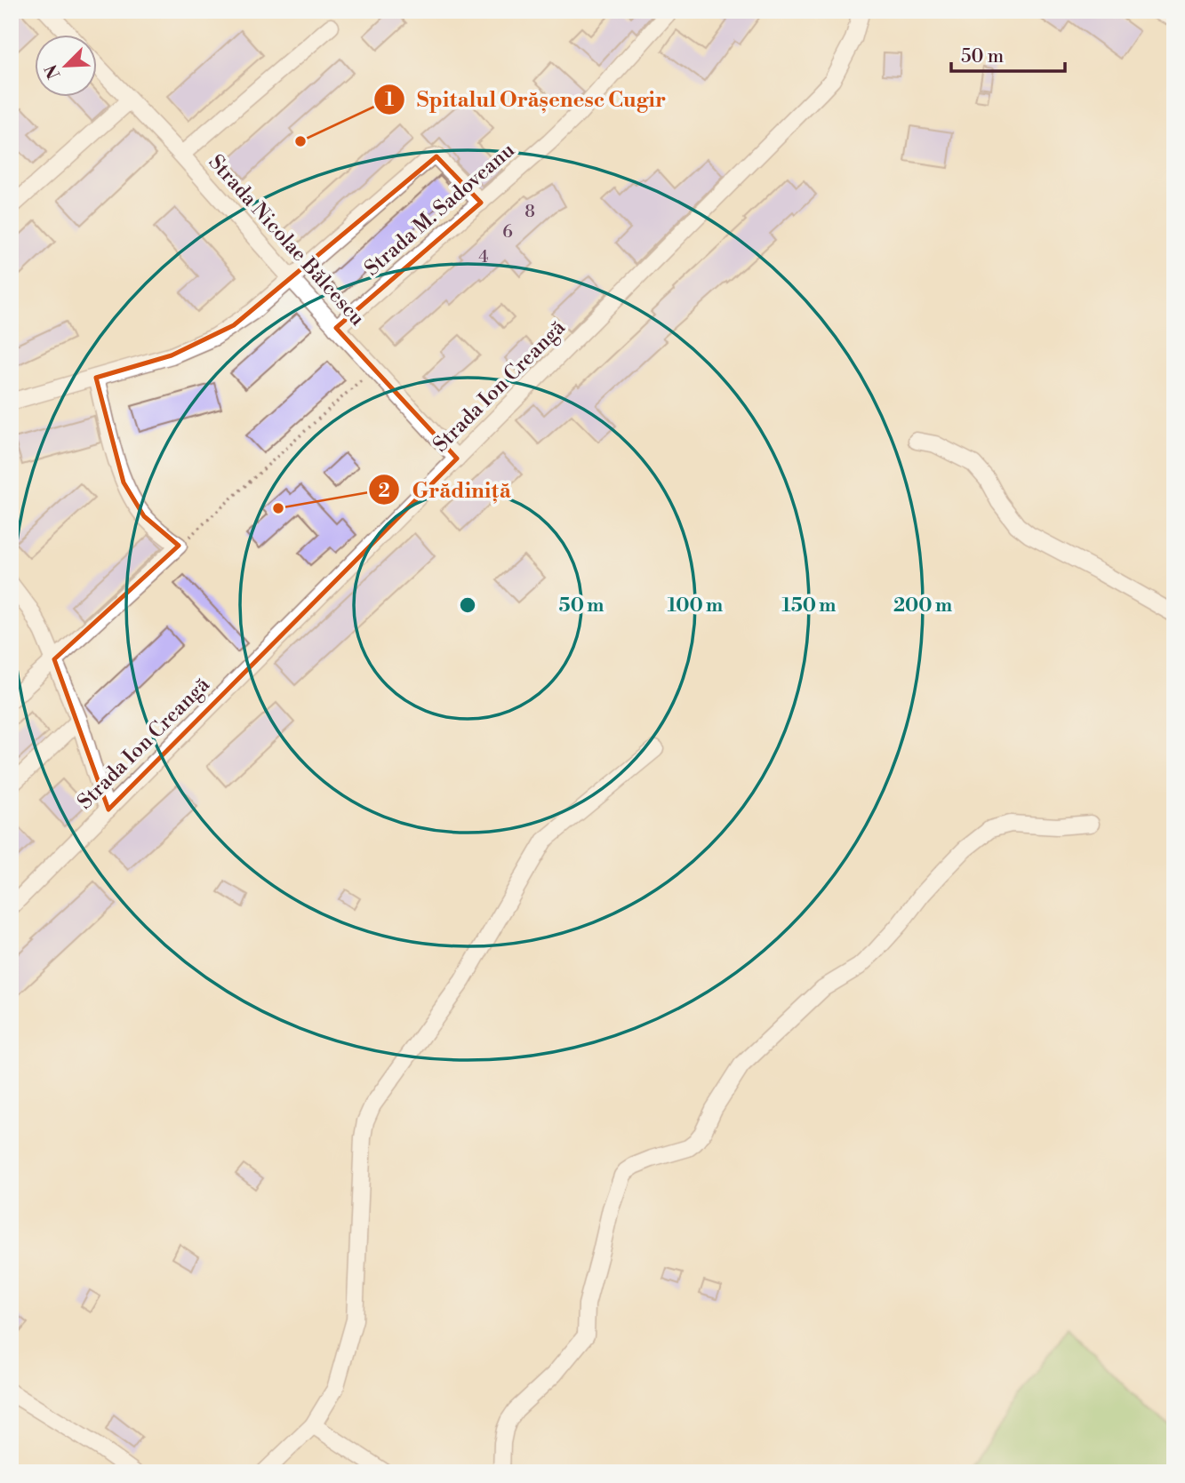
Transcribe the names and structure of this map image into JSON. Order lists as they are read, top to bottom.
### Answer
{
  "streets": {
    "street": ["Strada M. Sadoveanu", "Strada Nicolae Bălcescu", "Strada Ion Creangă"]
  },
  "crossings": [
    ["Strada M. Sadoveanu", "Strada Nicolae Bălcescu"],
    ["Strada Nicolae Bălcescu", "Strada Ion Creangă"]
  ],
  "places": ["Spitalul Orășenesc Cugir", "Grădiniță"],
  "house_numbers": ["8", "6", "4"],
  "scale_bar": "50 m",
  "north": "bottom left",
  "rings": [
    "50 m",
    "100 m",
    "150 m",
    "200 m"
  ]
}
